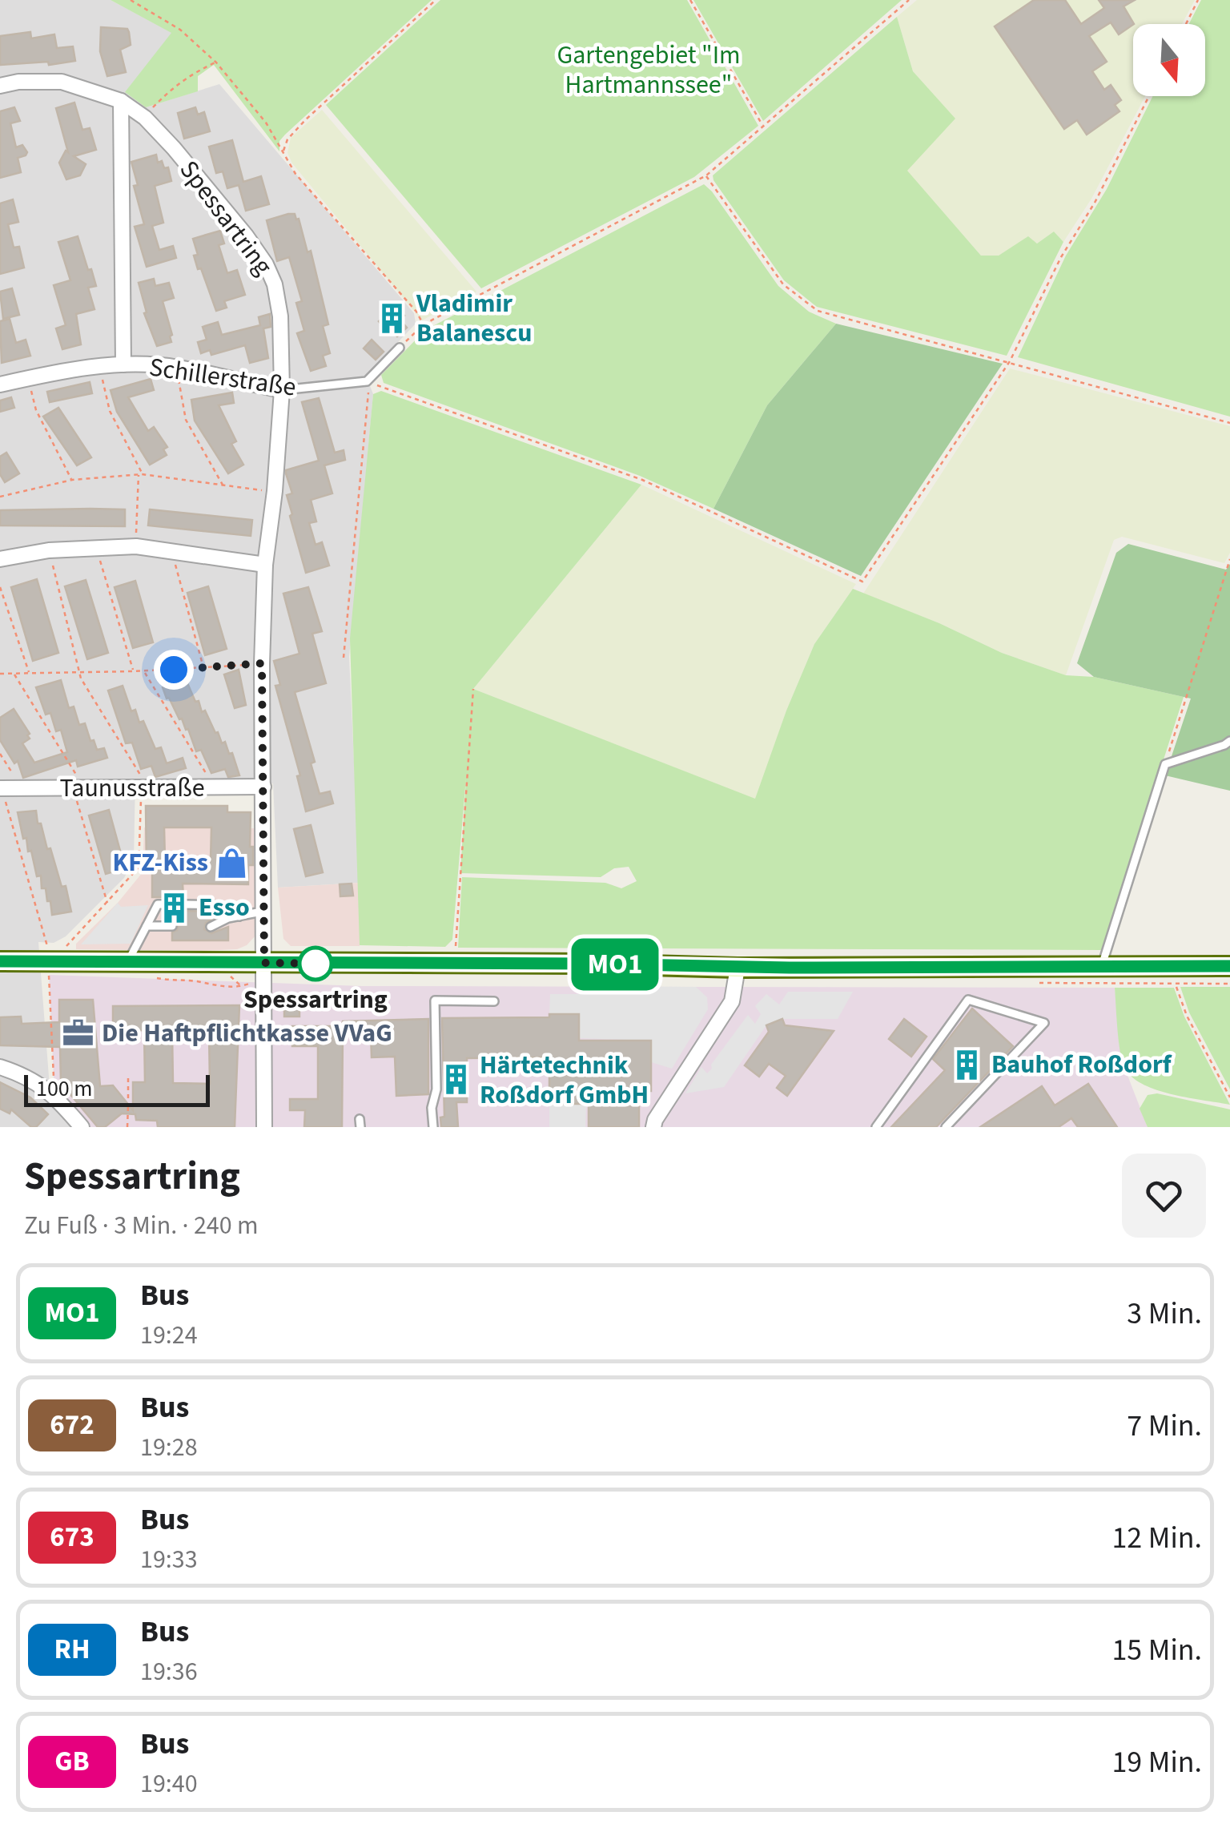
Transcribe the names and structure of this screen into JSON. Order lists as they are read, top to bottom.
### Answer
{
  "streets": {
    "street": ["Spessartring", "Schillerstraße", "Taunusstraße"]
  },
  "crossings": [
    ["Spessartring", "Schillerstraße"],
    ["Spessartring", "Taunusstraße"]
  ],
  "parks": ["Gartengebiet \"Im Hartmannssee\""],
  "places": {
    "building": [
      "Vladimir Balanescu",
      "Esso",
      "Bauhof Roßdorf",
      "Härtetechnik Roßdorf GmbH"
    ],
    "shop": ["KFZ-Kiss"],
    "other": ["Spessartring"],
    "office": ["Die Haftpflichtkasse VVaG"]
  },
  "lines": ["bus line MO1"],
  "scale_bar": "100 m",
  "north": "bottom",
  "page": {
    "on_map": "MO1",
    "scale": "100 m",
    "heading": ["Spessartring", "Zu Fuß · 3 Min. · 240 m"],
    "list": [
      {
        "mark": "MO1",
        "name": "Bus",
        "note": "19:24",
        "value": "3 Min."
      },
      {
        "mark": "672",
        "name": "Bus",
        "note": "19:28",
        "value": "7 Min."
      },
      {
        "mark": "673",
        "name": "Bus",
        "note": "19:33",
        "value": "12 Min."
      },
      {
        "mark": "RH",
        "name": "Bus",
        "note": "19:36",
        "value": "15 Min."
      },
      {
        "mark": "GB",
        "name": "Bus",
        "note": "19:40",
        "value": "19 Min."
      }
    ]
  }
}
